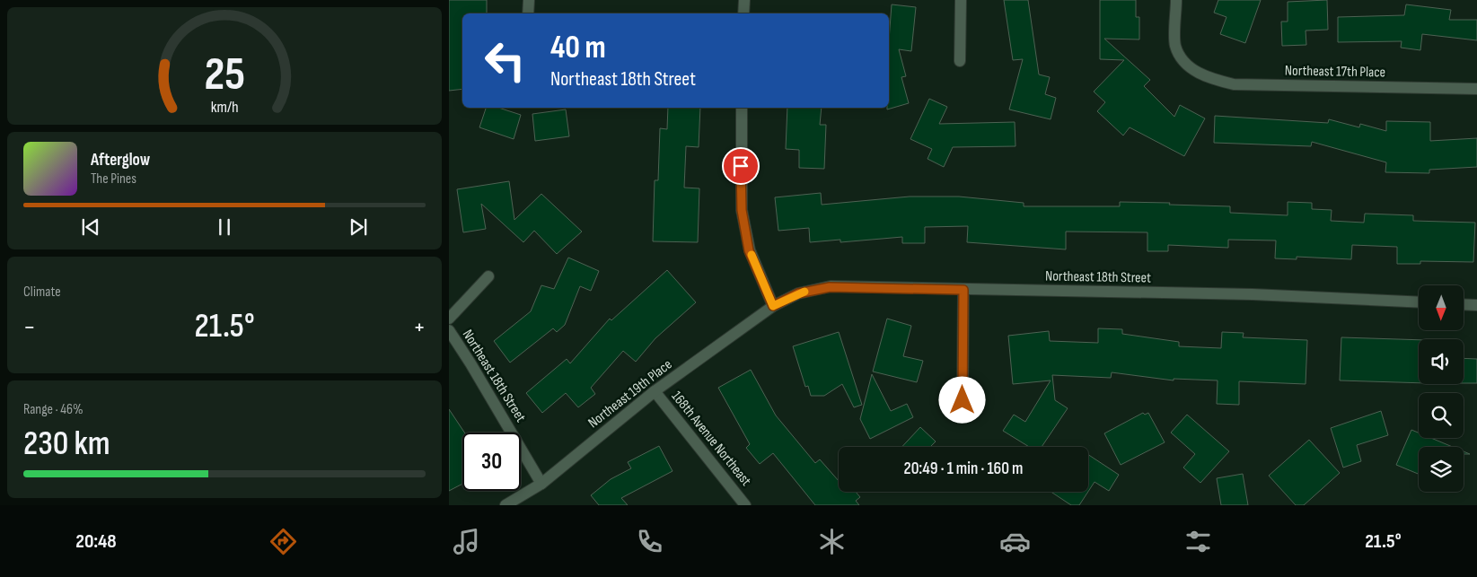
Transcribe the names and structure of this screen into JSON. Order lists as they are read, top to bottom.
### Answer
{
  "streets": {
    "street": [
      "Northeast 17th Place",
      "Northeast 18th Street",
      "Northeast 19th Place",
      "168th Avenue Northeast"
    ]
  },
  "crossings": [
    ["Northeast 18th Street", "Northeast 19th Place"],
    ["Northeast 19th Place", "168th Avenue Northeast"]
  ],
  "north": "bottom",
  "page": {
    "turn": ["40 m", "Northeast 18th Street"],
    "song": ["Afterglow", "The Pines"],
    "tile": [
      "Climate",
      ["Range · 46%", "230 km"]
    ],
    "heat": ["−", "21.5°", "+"],
    "limit": "30",
    "trip": "20:49 · 1 min · 160 m",
    "tabs": ["20:48", "21.5°"],
    "gauge": ["25", "km/h"]
  }
}
